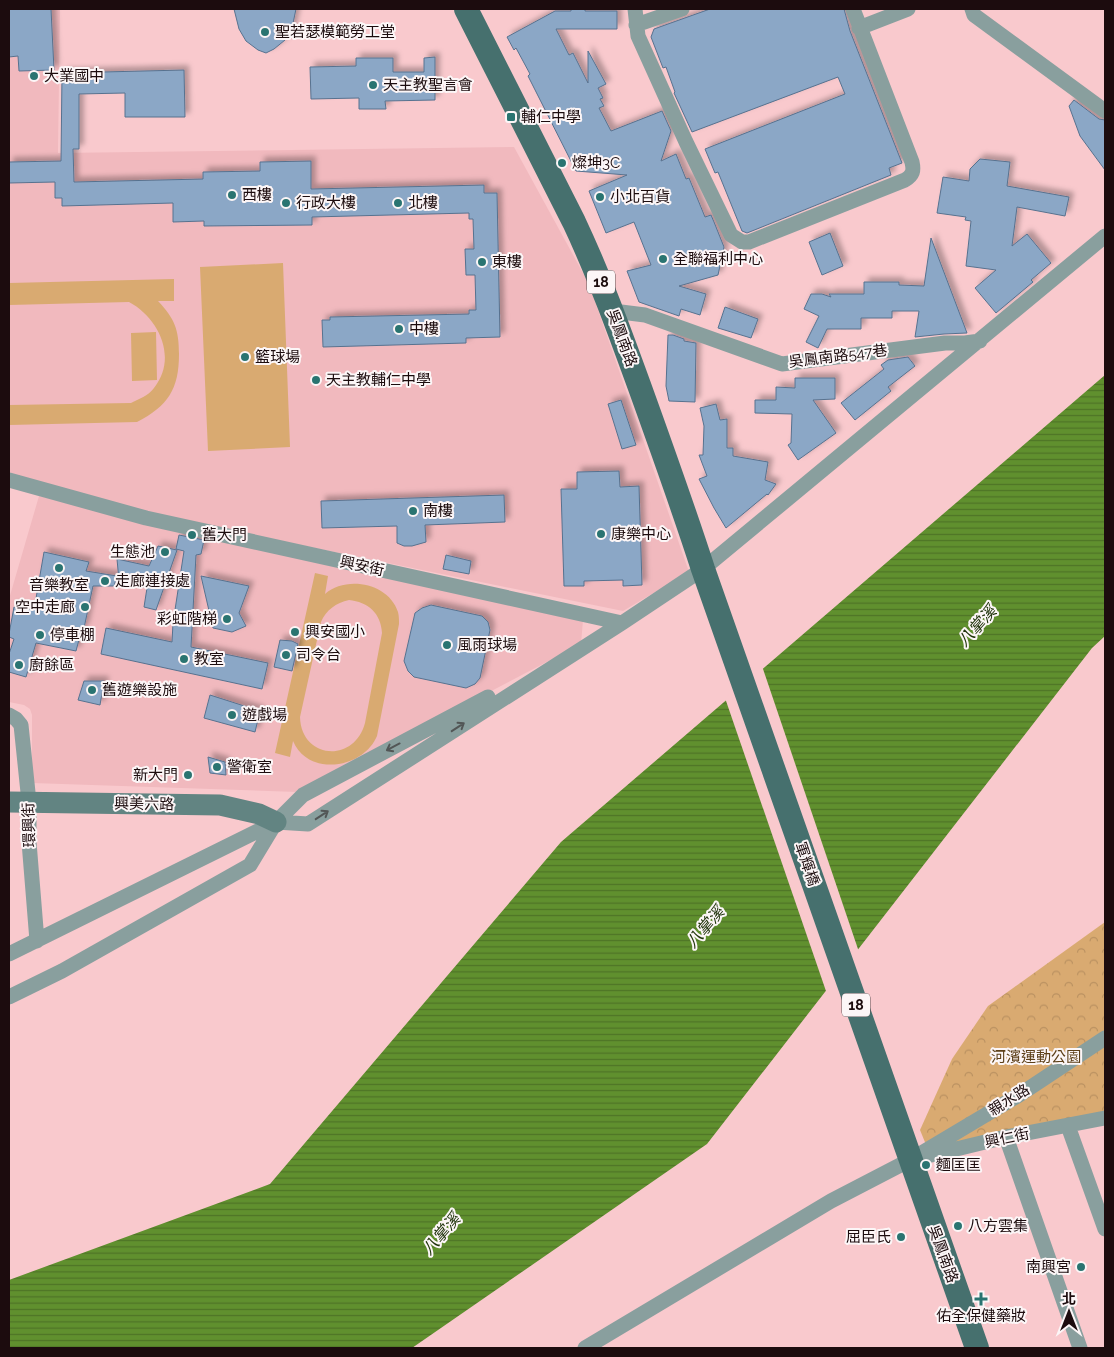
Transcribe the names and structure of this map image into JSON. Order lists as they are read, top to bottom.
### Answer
{
  "streets": {
    "main road": ["18", "吳鳳南路", "軍輝橋"],
    "street": [
      "吳鳳南路547巷",
      "興安街",
      "興美六路",
      "環興街",
      "親水路",
      "興仁街"
    ]
  },
  "crossings": [
    ["吳鳳南路", "吳鳳南路547巷"],
    ["吳鳳南路", "軍輝橋"],
    ["吳鳳南路", "親水路"],
    ["吳鳳南路", "興仁街"],
    ["興美六路", "環興街"],
    ["軍輝橋", "親水路"],
    ["軍輝橋", "興仁街"],
    ["親水路", "興仁街"]
  ],
  "water": ["八掌溪"],
  "parks": ["河濱運動公園"],
  "places": {
    "other": [
      "聖若瑟模範勞工堂",
      "大業國中",
      "天主教聖言會",
      "燦坤3C",
      "西樓",
      "小北百貨",
      "行政大樓",
      "北樓",
      "全聯福利中心",
      "東樓",
      "中樓",
      "籃球場",
      "天主教輔仁中學",
      "南樓",
      "康樂中心",
      "舊大門",
      "生態池",
      "音樂教室",
      "走廊連接處",
      "空中走廊",
      "彩虹階梯",
      "興安國小",
      "停車棚",
      "風雨球場",
      "司令台",
      "教室",
      "廚餘區",
      "舊遊樂設施",
      "遊戲場",
      "警衛室",
      "新大門",
      "麵匡匡",
      "八方雲集",
      "屈臣氏",
      "南興宮"
    ],
    "transit": ["輔仁中學"],
    "health": ["佑全保健藥妝"]
  },
  "north": "top"
}
